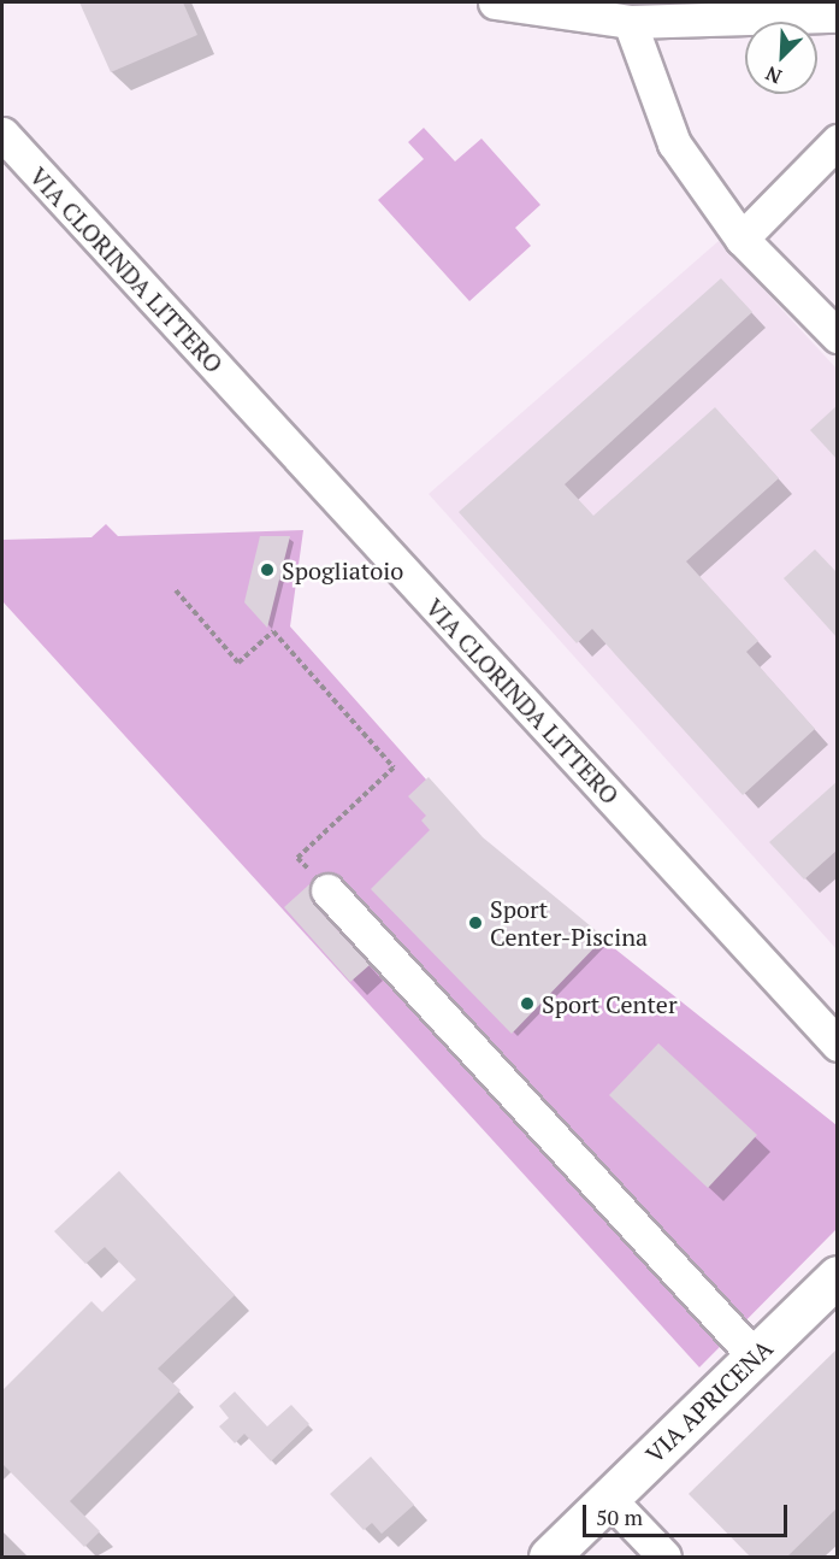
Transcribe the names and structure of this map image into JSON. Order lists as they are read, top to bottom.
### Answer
{
  "streets": {
    "main road": ["VIA APRICENA"],
    "street": ["VIA CLORINDA LITTERO"]
  },
  "places": ["Spogliatoio", "Sport Center-Piscina", "Sport Center"],
  "scale_bar": "50 m",
  "north": "bottom left"
}
